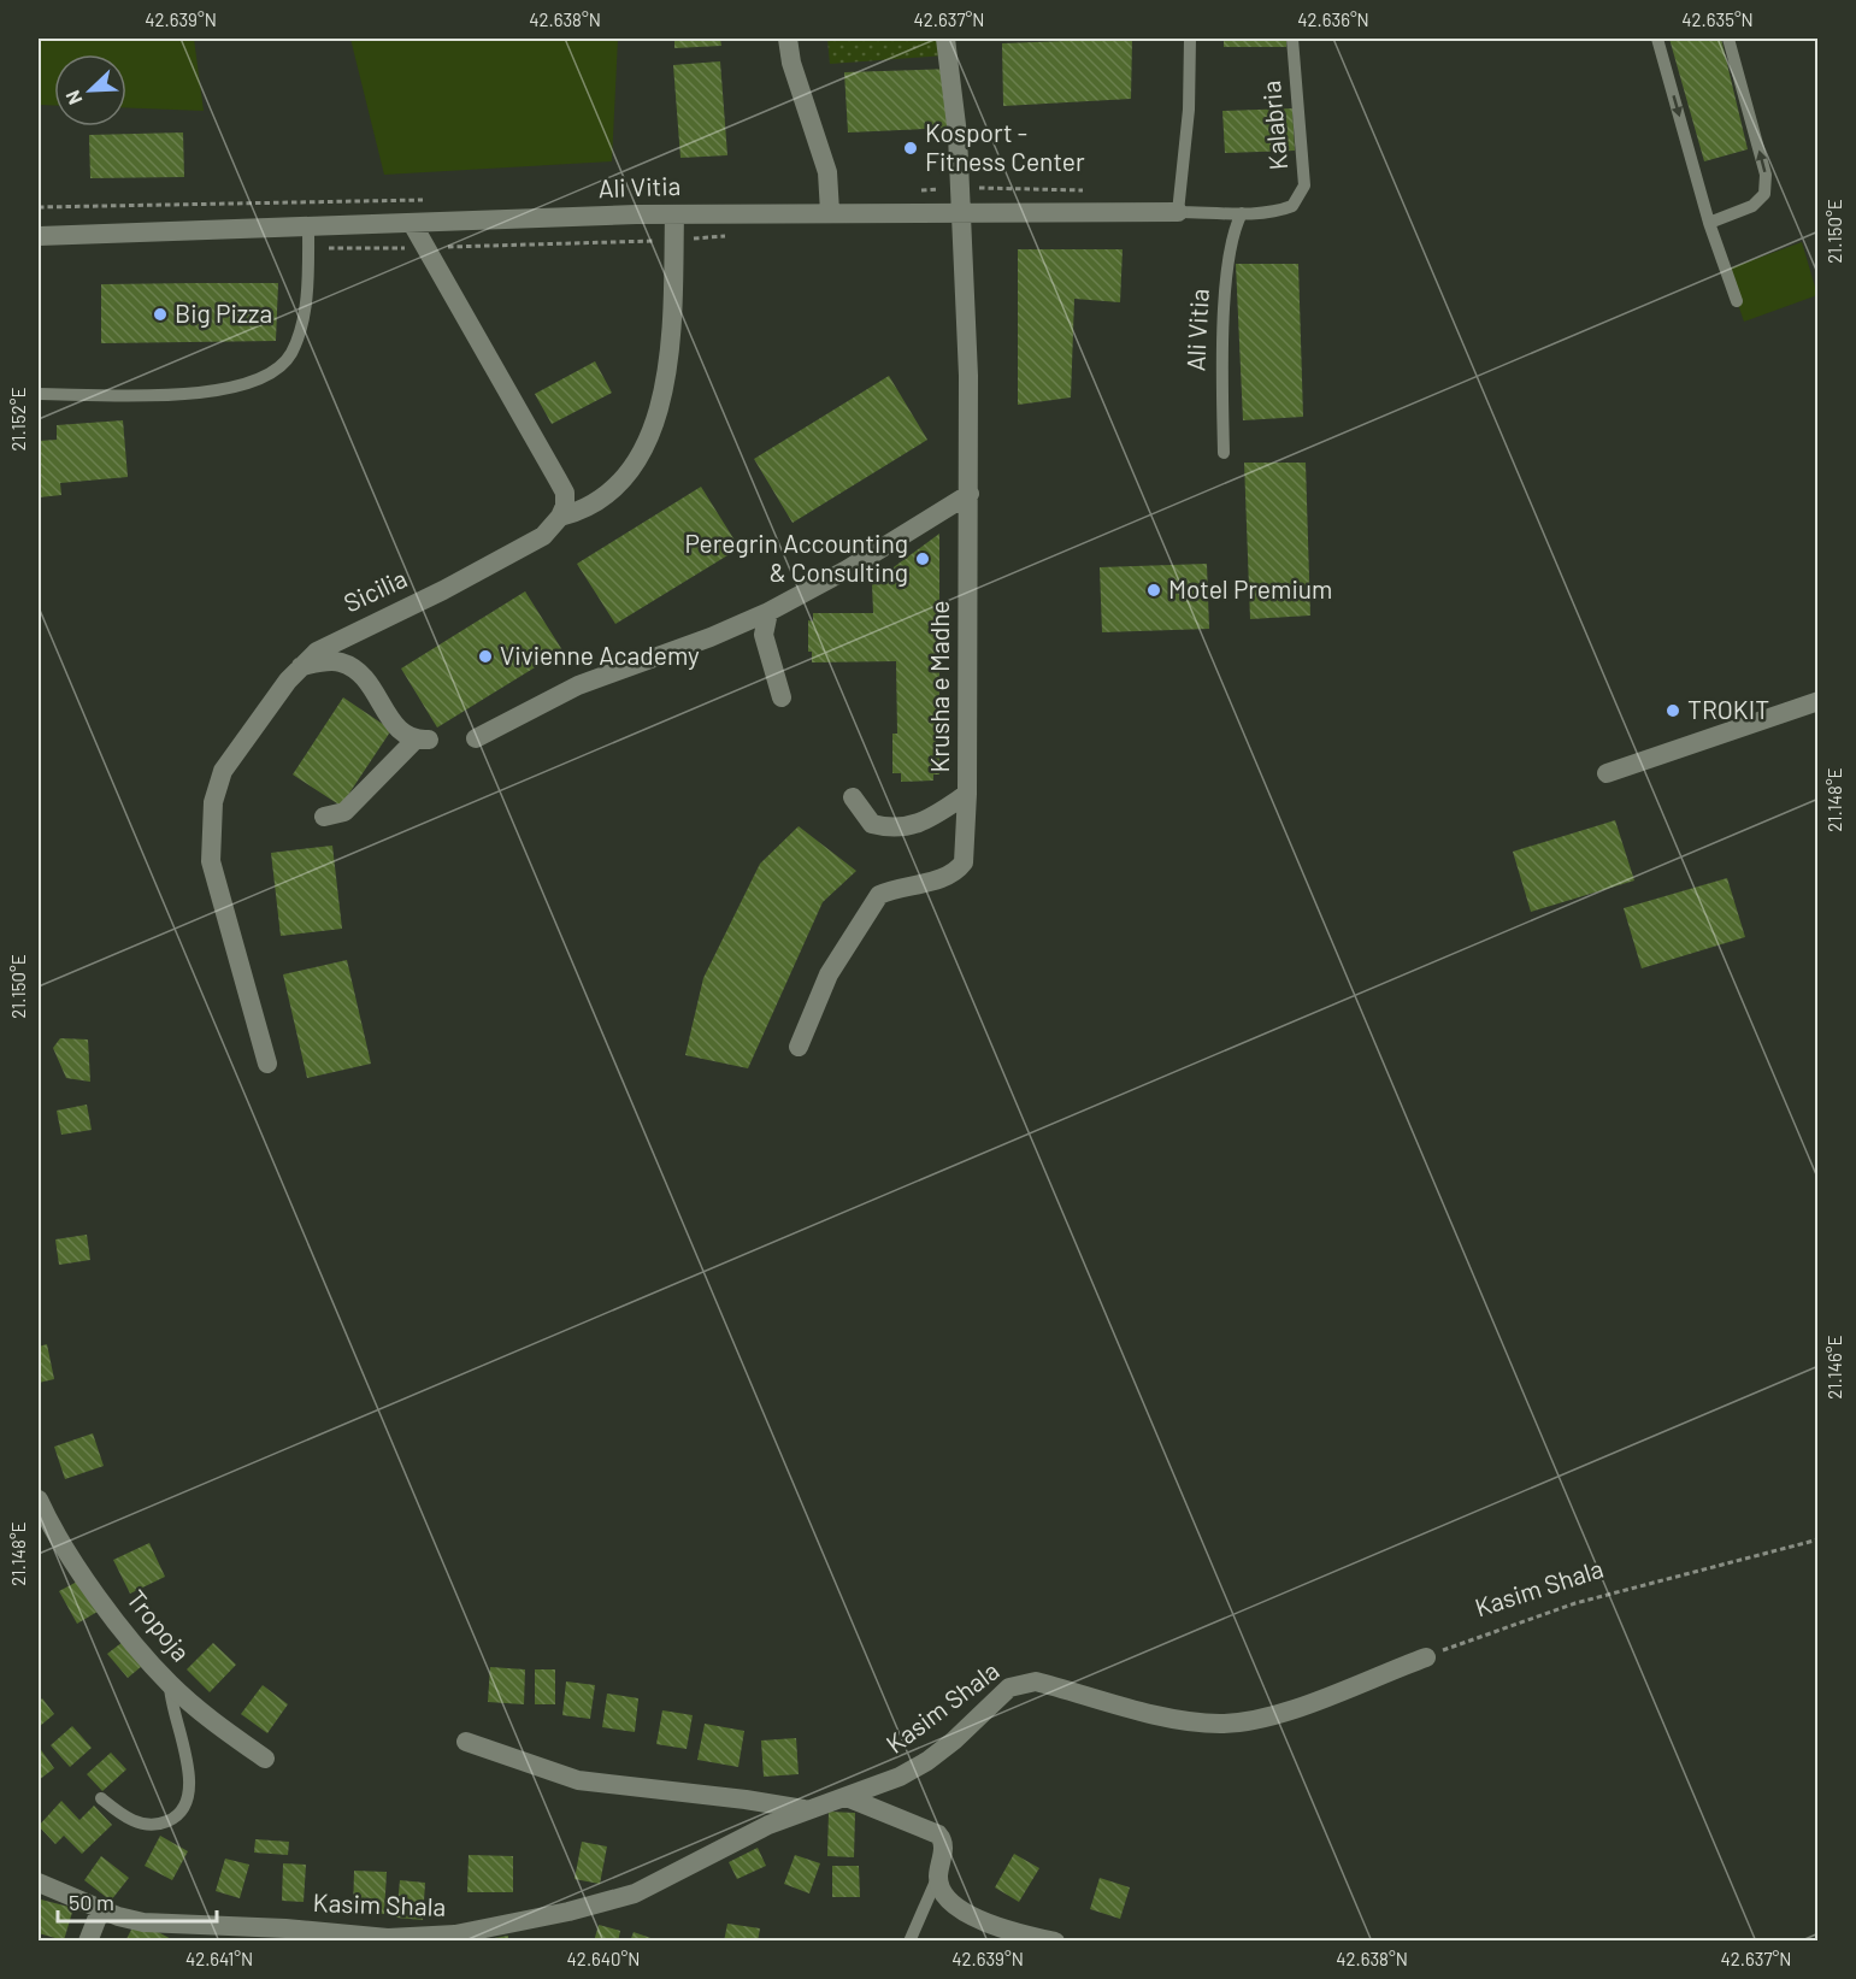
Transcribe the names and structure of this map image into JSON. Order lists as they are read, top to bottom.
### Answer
{
  "streets": {
    "street": [
      "Ali Vitia",
      "Sicilia",
      "Krusha e Madhe",
      "Kasim Shala",
      "Tropoja"
    ],
    "lane": ["Kalabria"]
  },
  "crossings": [
    ["Kalabria", "Ali Vitia"],
    ["Ali Vitia", "Krusha e Madhe"]
  ],
  "places": [
    "Kosport - Fitness Center",
    "Big Pizza",
    "Peregrin Accounting & Consulting",
    "Motel Premium",
    "Vivienne Academy",
    "TROKIT"
  ],
  "scale_bar": "50 m",
  "north": "bottom left",
  "coordinates": [
    "42.639°N",
    "42.638°N",
    "42.637°N",
    "42.636°N",
    "42.635°N",
    "21.150°E",
    "21.152°E",
    "21.148°E",
    "21.146°E",
    "42.641°N",
    "42.640°N"
  ]
}
